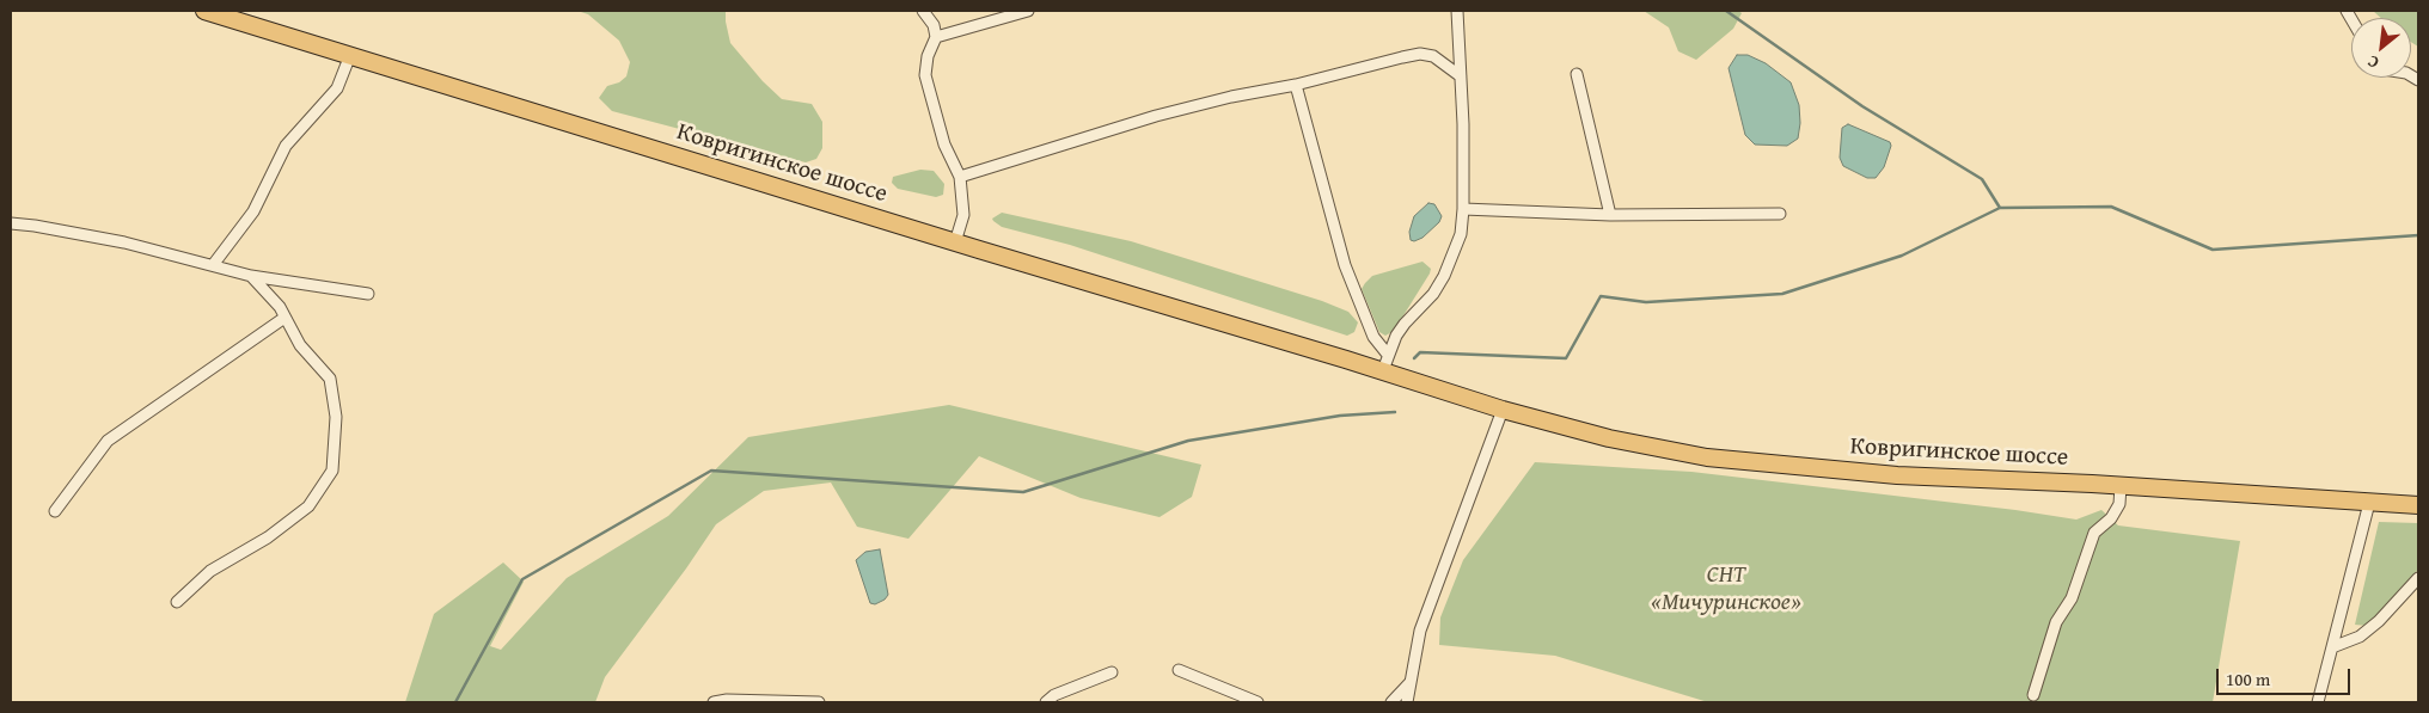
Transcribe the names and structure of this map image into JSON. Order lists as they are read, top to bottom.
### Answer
{
  "streets": {
    "main road": ["Ковригинское шоссе"]
  },
  "parks": ["СНТ «Мичуринское»"],
  "scale_bar": "100 m",
  "north": "bottom left"
}
